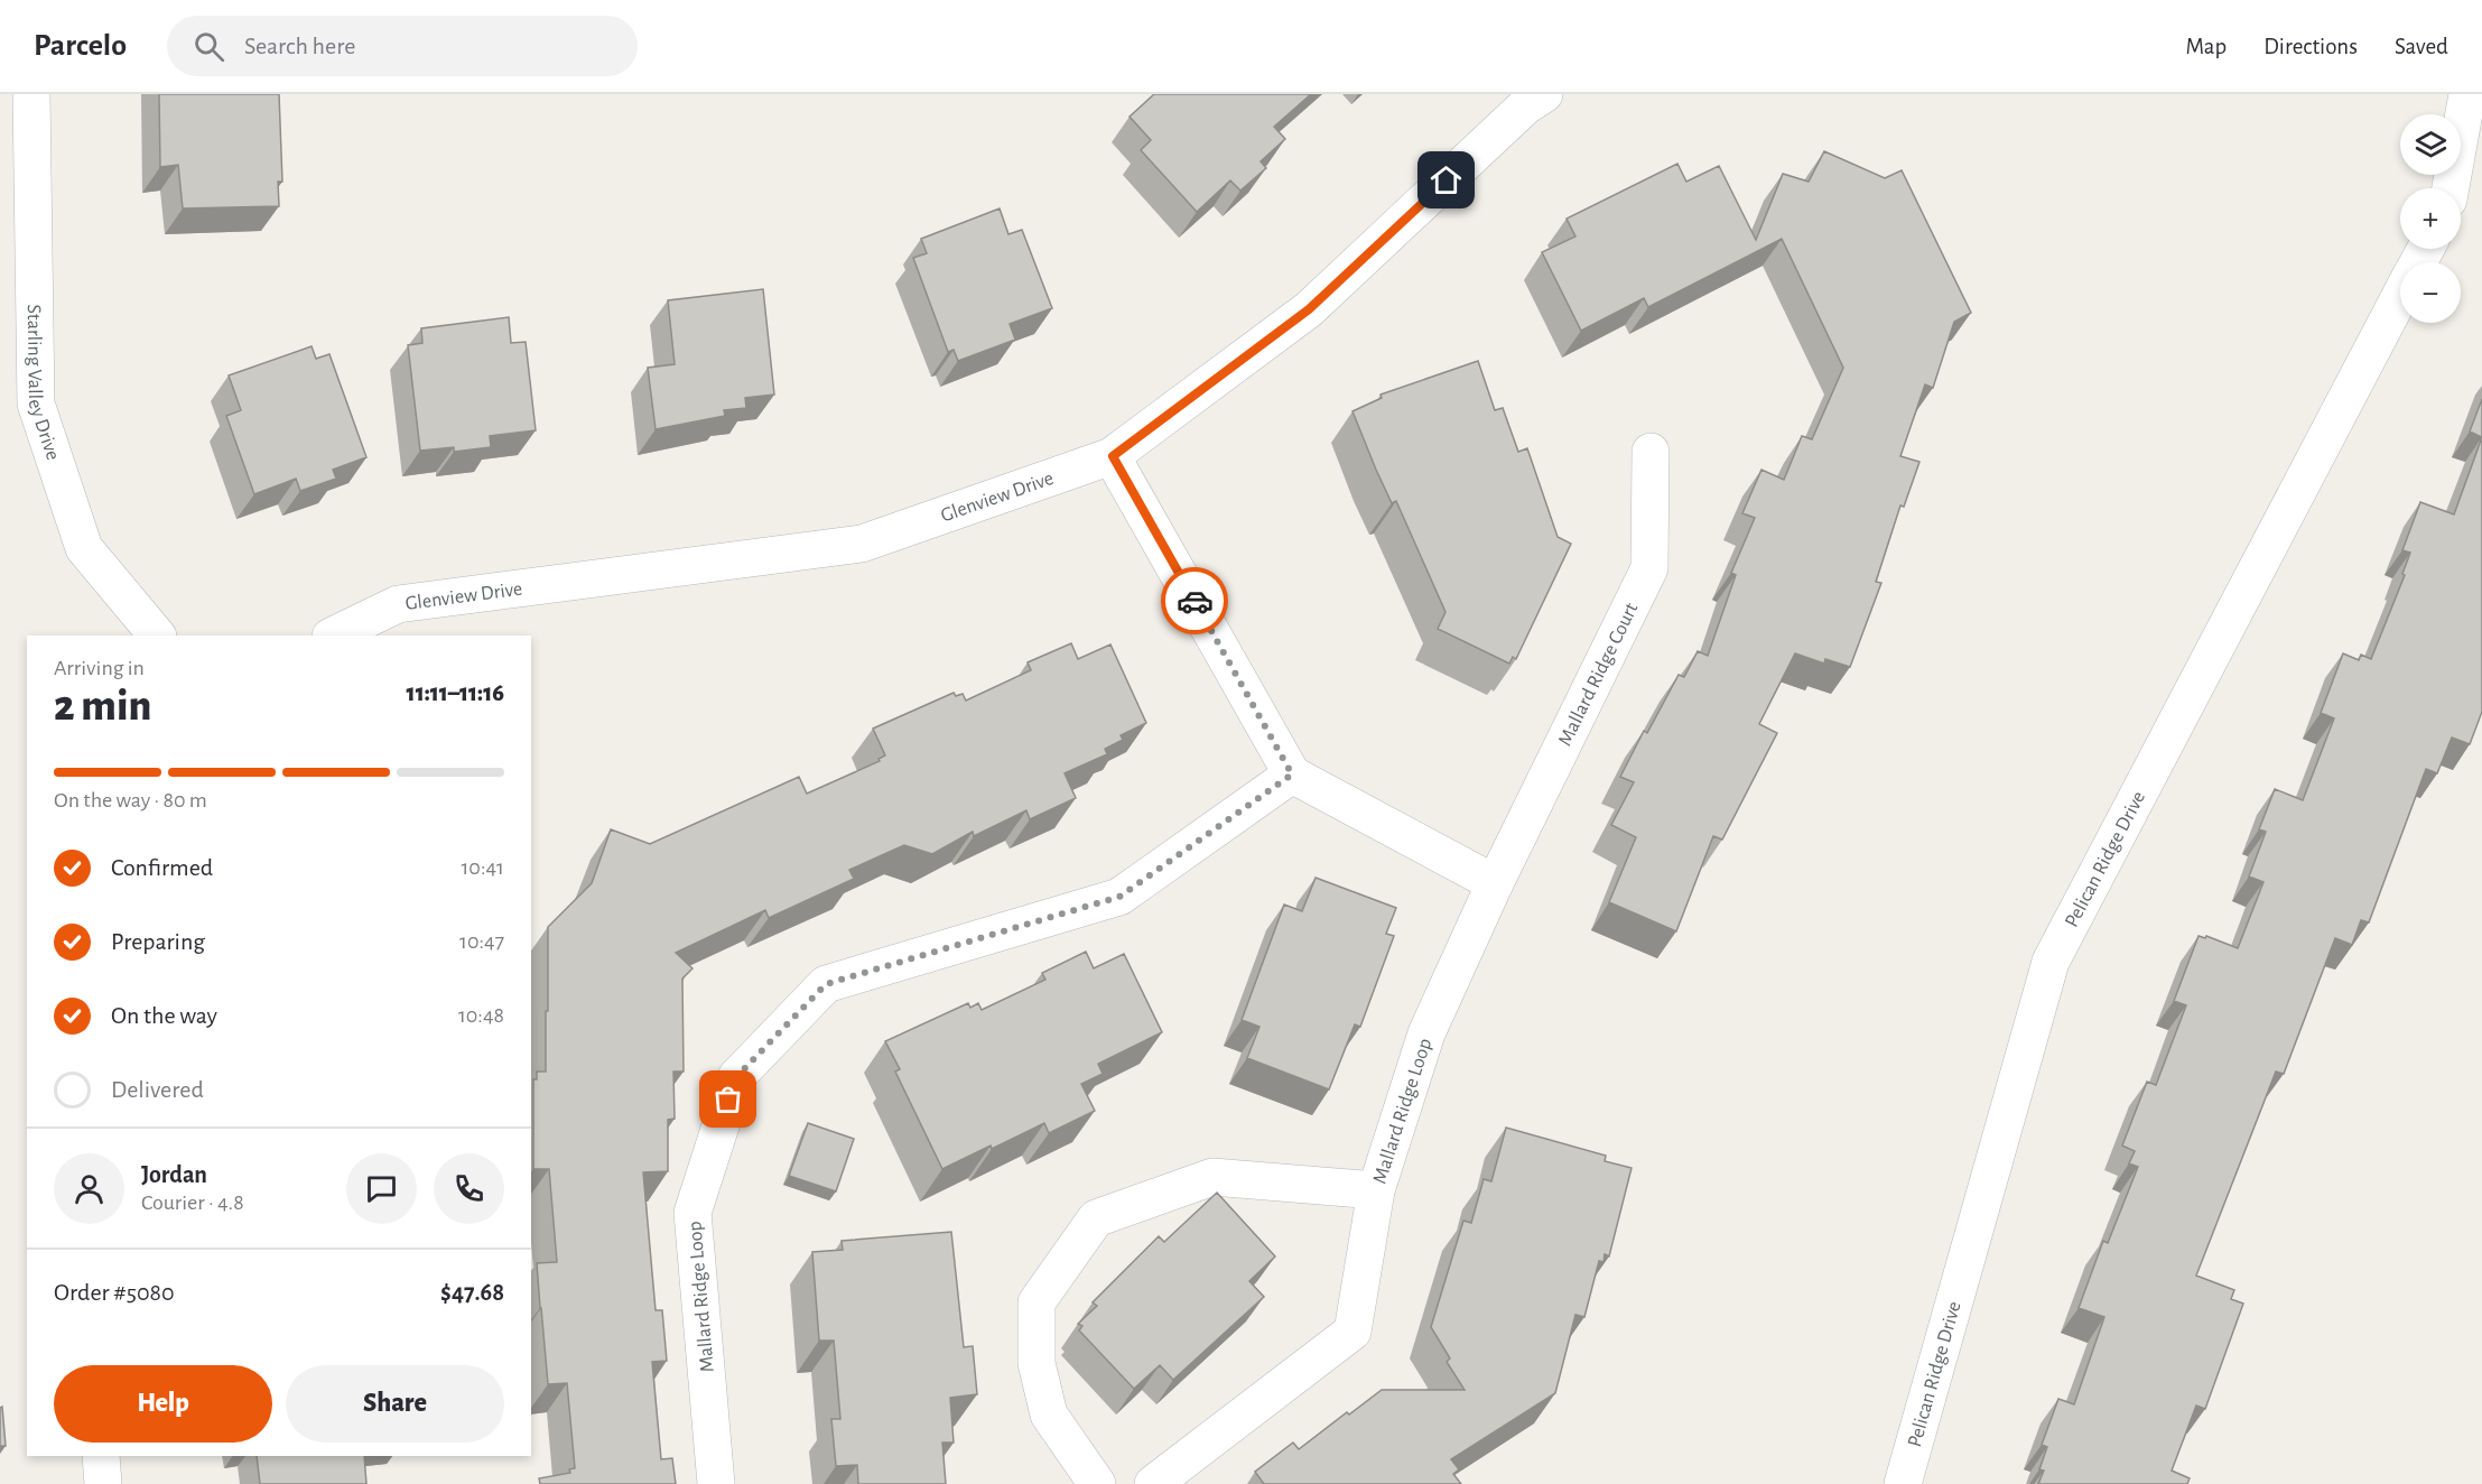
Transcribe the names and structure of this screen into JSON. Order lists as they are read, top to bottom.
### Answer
{
  "streets": {
    "street": [
      "Starling Valley Drive",
      "Glenview Drive",
      "Mallard Ridge Court",
      "Pelican Ridge Drive",
      "Mallard Ridge Loop"
    ]
  },
  "crossings": [
    ["Mallard Ridge Court", "Mallard Ridge Loop"]
  ],
  "page": {
    "header": "Parcelo",
    "search": "Search here",
    "nav": ["Map", "Directions", "Saved"],
    "map_buttons": ["+", "−"],
    "heading": ["2 min", "Arriving in", "11:11–11:16"],
    "panel": [
      "Jordan",
      "Courier · 4.8",
      "Order #5080",
      "$47.68"
    ],
    "bar": "On the way · 80 m",
    "list": [
      ["Confirmed", "10:41"],
      ["Preparing", "10:47"],
      ["On the way", "10:48"],
      "Delivered"
    ],
    "buttons": ["Help", "Share"]
  }
}
